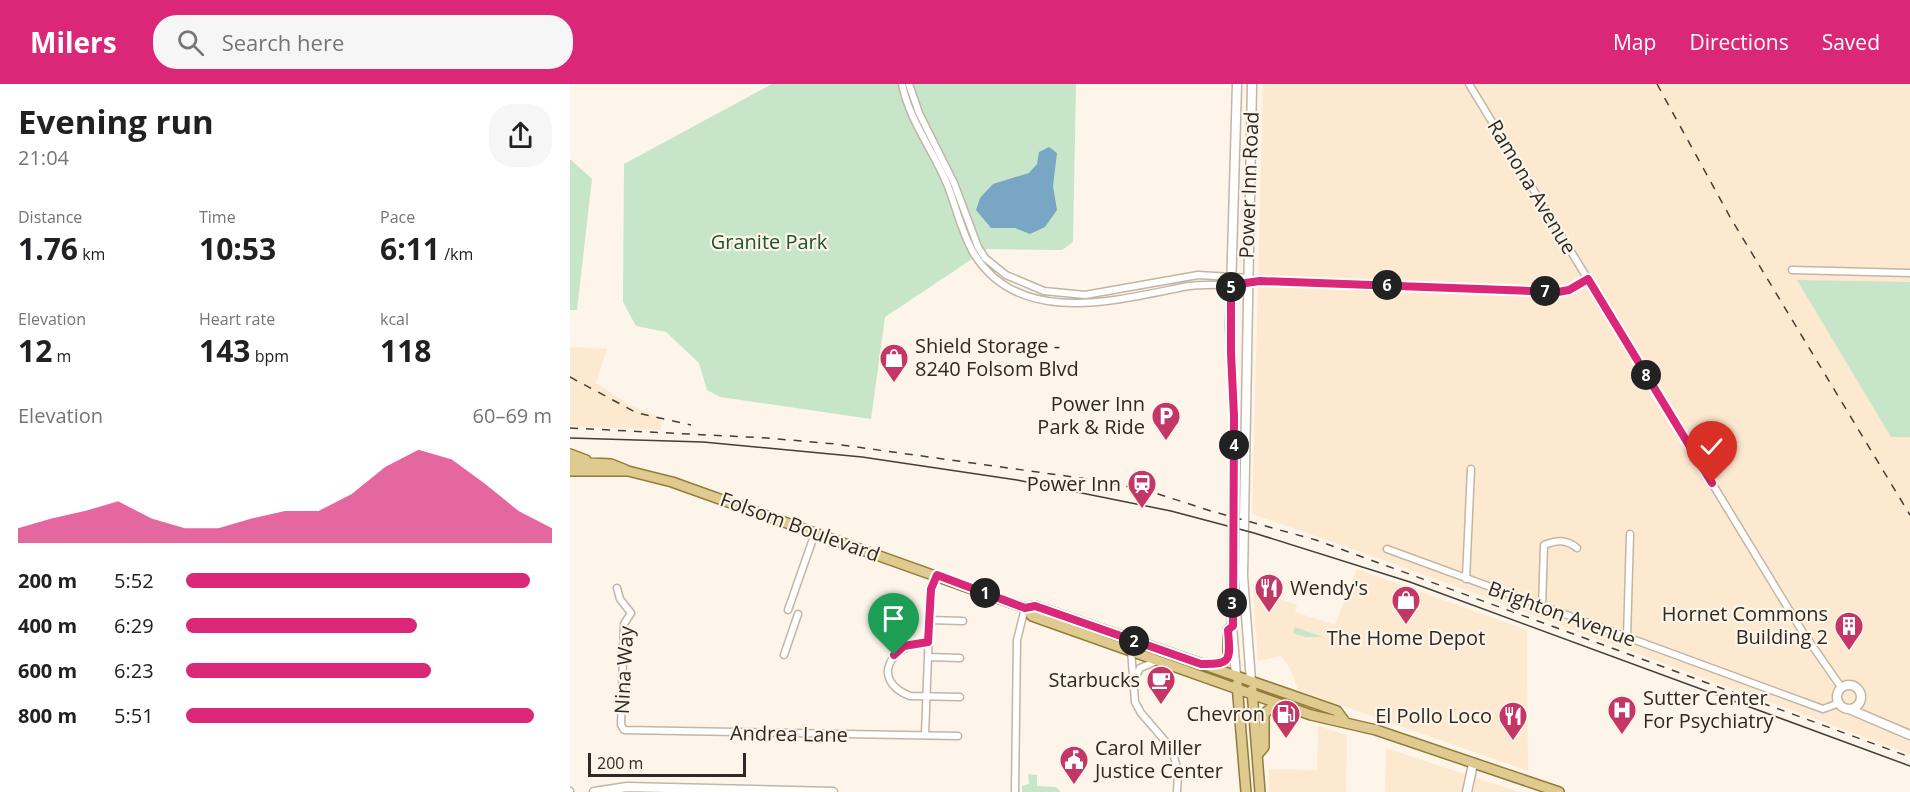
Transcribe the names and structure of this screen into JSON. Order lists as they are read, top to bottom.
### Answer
{
  "streets": {
    "main road": ["Power Inn Road", "Ramona Avenue", "Folsom Boulevard"],
    "street": ["Brighton Avenue", "Nina Way", "Andrea Lane"]
  },
  "crossings": [
    ["Power Inn Road", "Folsom Boulevard"],
    ["Ramona Avenue", "Brighton Avenue"],
    ["Nina Way", "Andrea Lane"]
  ],
  "parks": ["Granite Park"],
  "places": {
    "shop": ["Shield Storage - 8240 Folsom Blvd", "The Home Depot"],
    "parking": ["Power Inn Park & Ride"],
    "station": ["Power Inn"],
    "restaurant": ["Wendy's", "El Pollo Loco"],
    "building": ["Hornet Commons Building 2"],
    "cafe": ["Starbucks"],
    "hospital": ["Sutter Center For Psychiatry"],
    "fuel station": ["Chevron"],
    "public building": ["Carol Miller Justice Center"]
  },
  "scale_bar": "200 m",
  "page": {
    "header": "Milers",
    "search": "Search here",
    "nav": ["Map", "Directions", "Saved"],
    "heading": ["Evening run", "21:04"],
    "stats": [
      ["Distance", "1.76 km"],
      ["Time", "10:53"],
      ["Pace", "6:11 /km"],
      ["Elevation", "12 m"],
      ["Heart rate", "143 bpm"],
      ["kcal", "118"]
    ],
    "pins": [
      "6",
      "5",
      "7",
      "8",
      "4",
      "1",
      "3",
      "2"
    ],
    "chart": ["Elevation", "60–69 m"],
    "list": [
      {
        "name": "200 m",
        "note": "5:52"
      },
      {
        "name": "400 m",
        "note": "6:29"
      },
      {
        "name": "600 m",
        "note": "6:23"
      },
      {
        "name": "800 m",
        "note": "5:51"
      }
    ],
    "scale": "200 m"
  }
}
